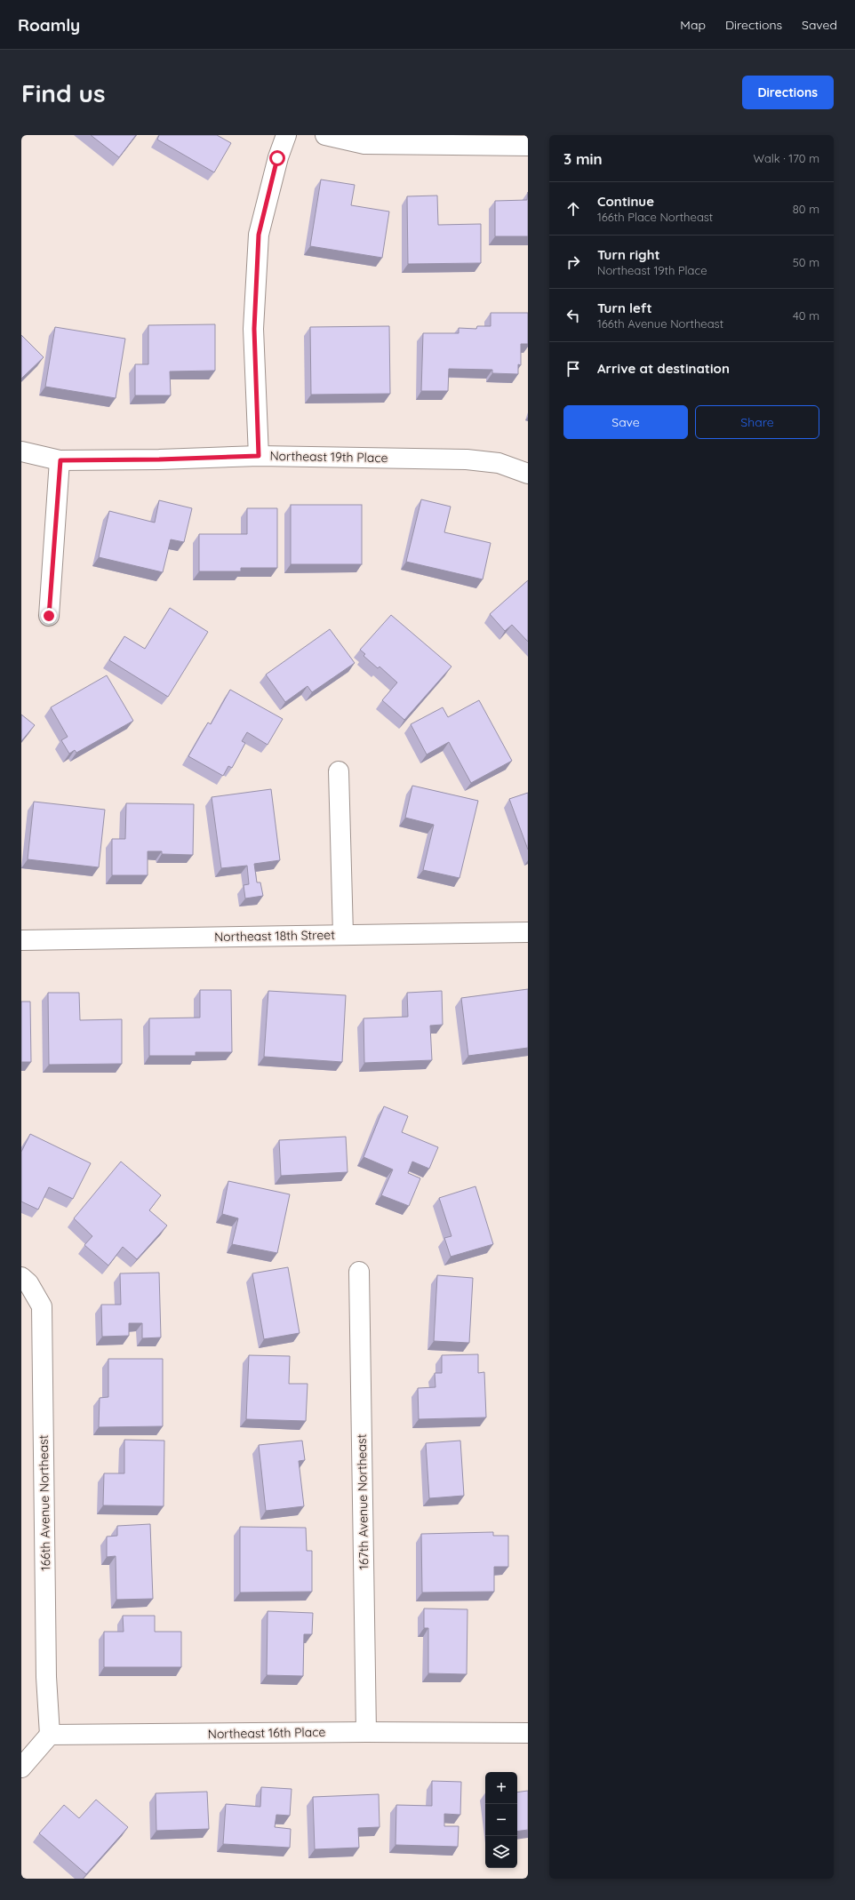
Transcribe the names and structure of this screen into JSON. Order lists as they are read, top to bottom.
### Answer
{
  "streets": {
    "street": [
      "Northeast 19th Place",
      "Northeast 18th Street",
      "167th Avenue Northeast",
      "166th Avenue Northeast",
      "Northeast 16th Place"
    ]
  },
  "crossings": [
    ["167th Avenue Northeast", "Northeast 16th Place"],
    ["166th Avenue Northeast", "Northeast 16th Place"]
  ],
  "page": {
    "header": "Roamly",
    "nav": ["Map", "Directions", "Saved"],
    "buttons": [
      "Directions",
      ["Save", "Share"]
    ],
    "title": "Find us",
    "heading": ["3 min", "Walk · 170 m"],
    "list": [
      ["Continue", "166th Place Northeast", "80 m"],
      ["Turn right", "Northeast 19th Place", "50 m"],
      ["Turn left", "166th Avenue Northeast", "40 m"],
      "Arrive at destination"
    ],
    "map_buttons": ["+", "−"]
  }
}
